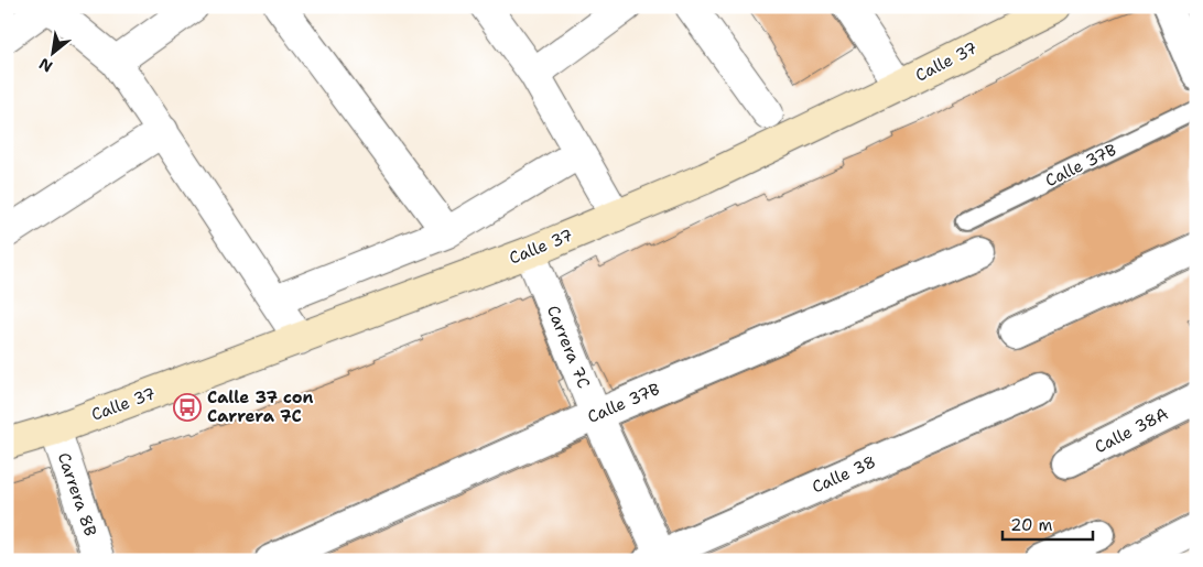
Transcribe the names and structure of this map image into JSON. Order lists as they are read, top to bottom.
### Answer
{
  "streets": {
    "main road": ["Calle 37"],
    "street": [
      "Calle 37B",
      "Carrera 7C",
      "Calle 38A",
      "Calle 38",
      "Carrera 8B"
    ]
  },
  "crossings": [
    ["Calle 37", "Carrera 7C"],
    ["Calle 37", "Carrera 8B"],
    ["Calle 37B", "Carrera 7C"],
    ["Carrera 7C", "Calle 38"]
  ],
  "places": {
    "bus stop": ["Calle 37 con Carrera 7C"]
  },
  "scale_bar": "20 m",
  "north": "bottom left"
}
